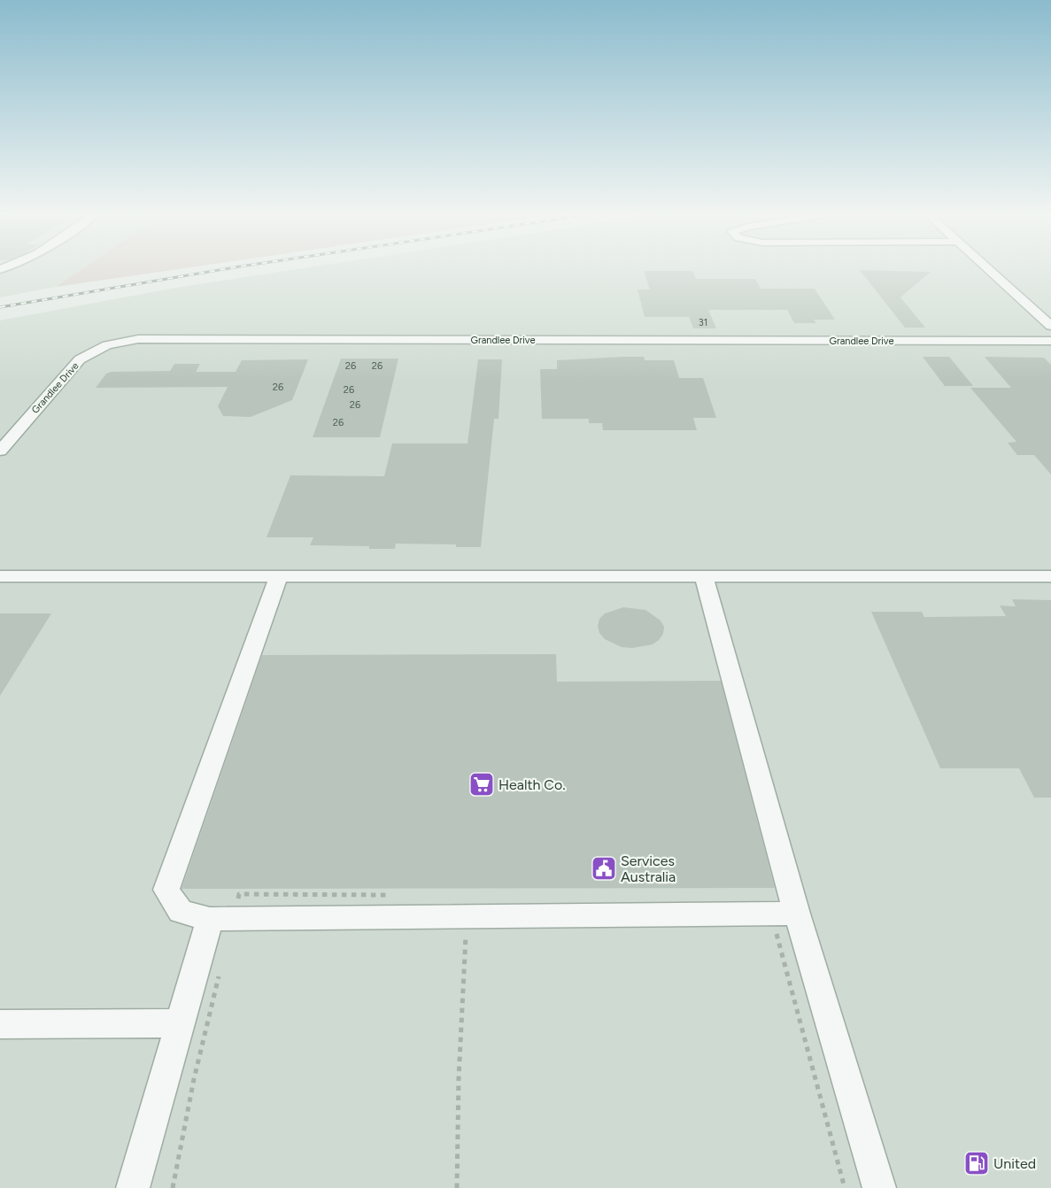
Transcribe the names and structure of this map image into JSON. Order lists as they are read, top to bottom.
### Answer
{
  "streets": {
    "street": ["Grandlee Drive"]
  },
  "places": {
    "supermarket": ["Health Co."],
    "public building": ["Services Australia"],
    "fuel station": ["United"]
  },
  "house_numbers": [
    "31",
    "26",
    "26",
    "26",
    "26",
    "26",
    "26"
  ]
}
